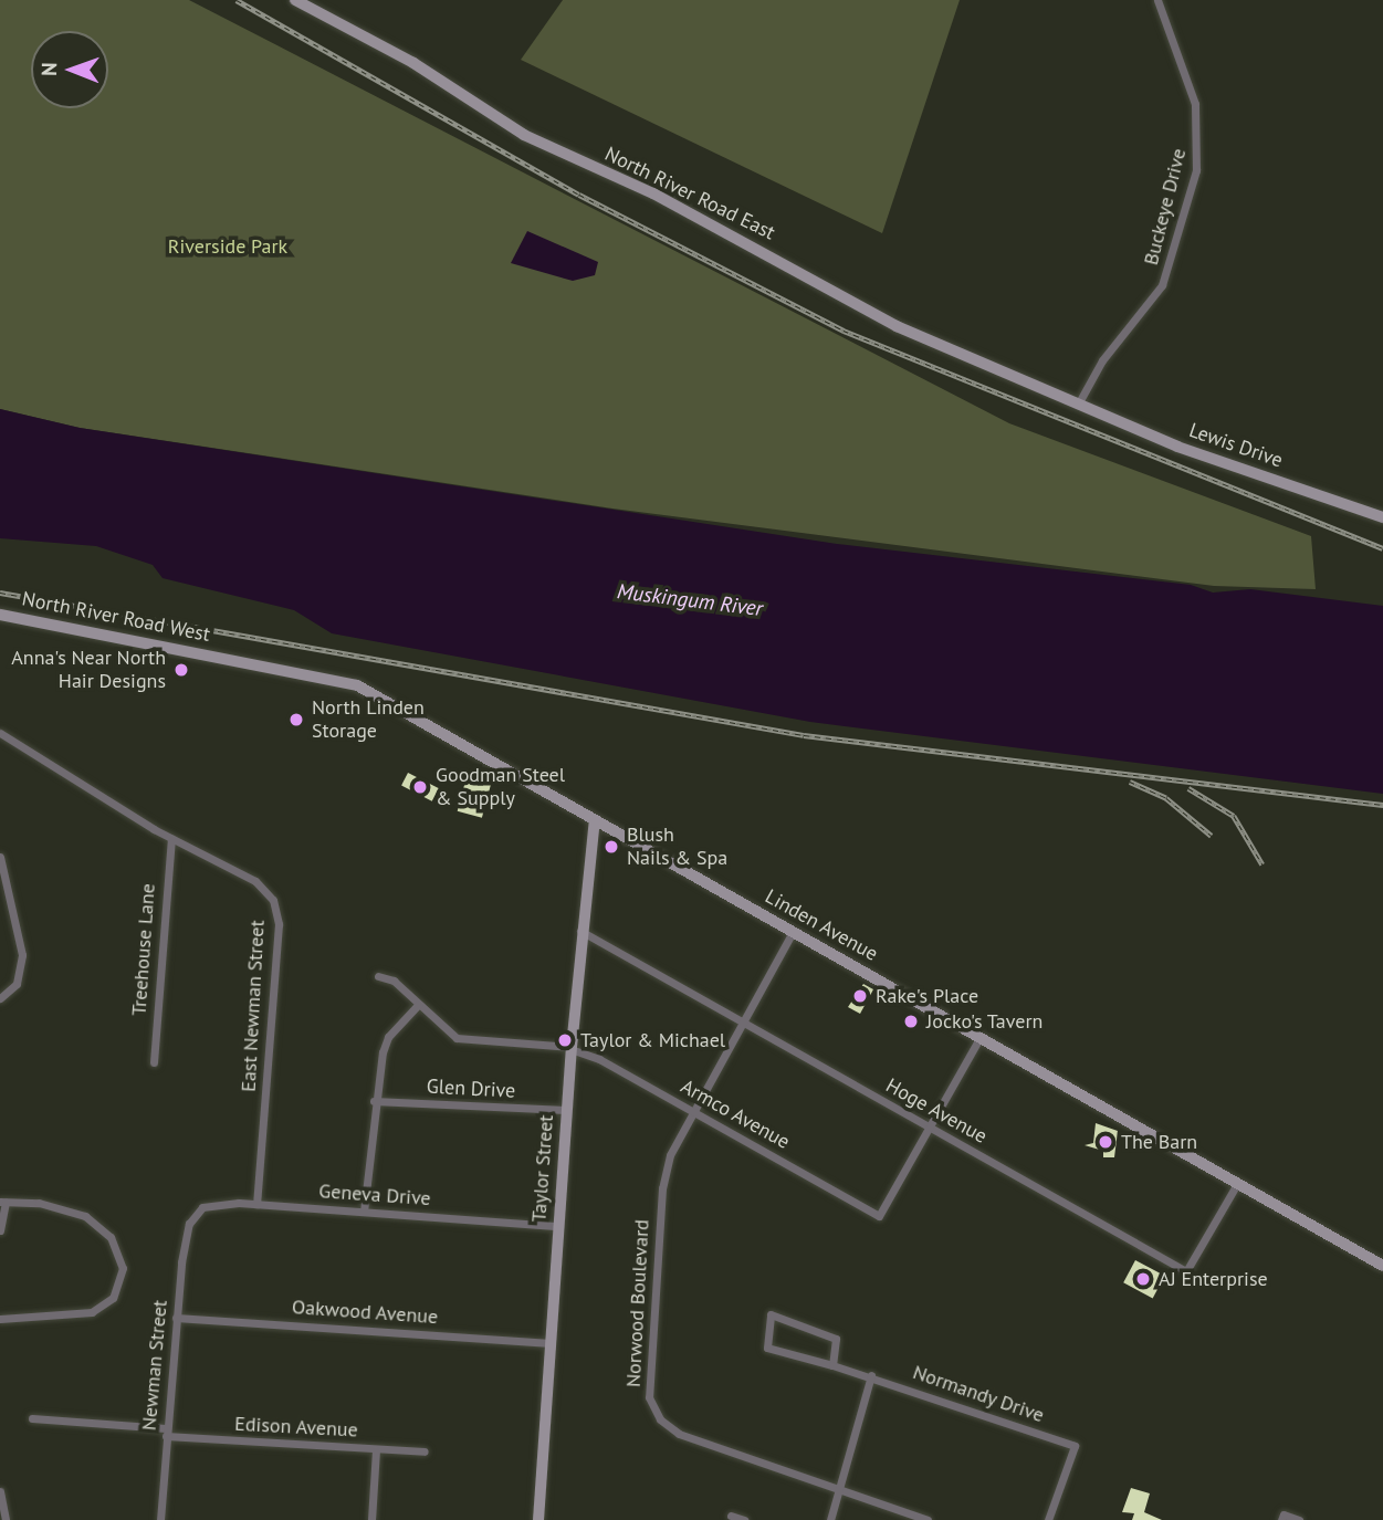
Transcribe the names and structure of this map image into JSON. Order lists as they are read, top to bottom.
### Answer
{
  "streets": {
    "street": [
      "North River Road East",
      "Buckeye Drive",
      "Lewis Drive",
      "North River Road West",
      "Linden Avenue",
      "Treehouse Lane",
      "East Newman Street",
      "Glen Drive",
      "Hoge Avenue",
      "Armco Avenue",
      "Taylor Street",
      "Geneva Drive",
      "Norwood Boulevard",
      "Oakwood Avenue",
      "Newman Street",
      "Normandy Drive",
      "Edison Avenue"
    ]
  },
  "crossings": [
    ["North River Road East", "Buckeye Drive"],
    ["North River Road East", "Lewis Drive"],
    ["Buckeye Drive", "Lewis Drive"],
    ["North River Road West", "Linden Avenue"],
    ["Linden Avenue", "Hoge Avenue"],
    ["Linden Avenue", "Taylor Street"],
    ["Linden Avenue", "Norwood Boulevard"],
    ["Treehouse Lane", "East Newman Street"],
    ["East Newman Street", "Geneva Drive"],
    ["Glen Drive", "Taylor Street"],
    ["Hoge Avenue", "Armco Avenue"],
    ["Hoge Avenue", "Taylor Street"],
    ["Hoge Avenue", "Norwood Boulevard"],
    ["Armco Avenue", "Taylor Street"],
    ["Armco Avenue", "Norwood Boulevard"],
    ["Taylor Street", "Geneva Drive"],
    ["Taylor Street", "Oakwood Avenue"],
    ["Geneva Drive", "Newman Street"],
    ["Oakwood Avenue", "Newman Street"],
    ["Newman Street", "Edison Avenue"]
  ],
  "water": ["Muskingum River"],
  "parks": ["Riverside Park"],
  "places": [
    "Anna's Near North Hair Designs",
    "North Linden Storage",
    "Goodman Steel & Supply",
    "Blush Nails & Spa",
    "Rake's Place",
    "Jocko's Tavern",
    "Taylor & Michael",
    "The Barn",
    "AJ Enterprise"
  ],
  "north": "left"
}
